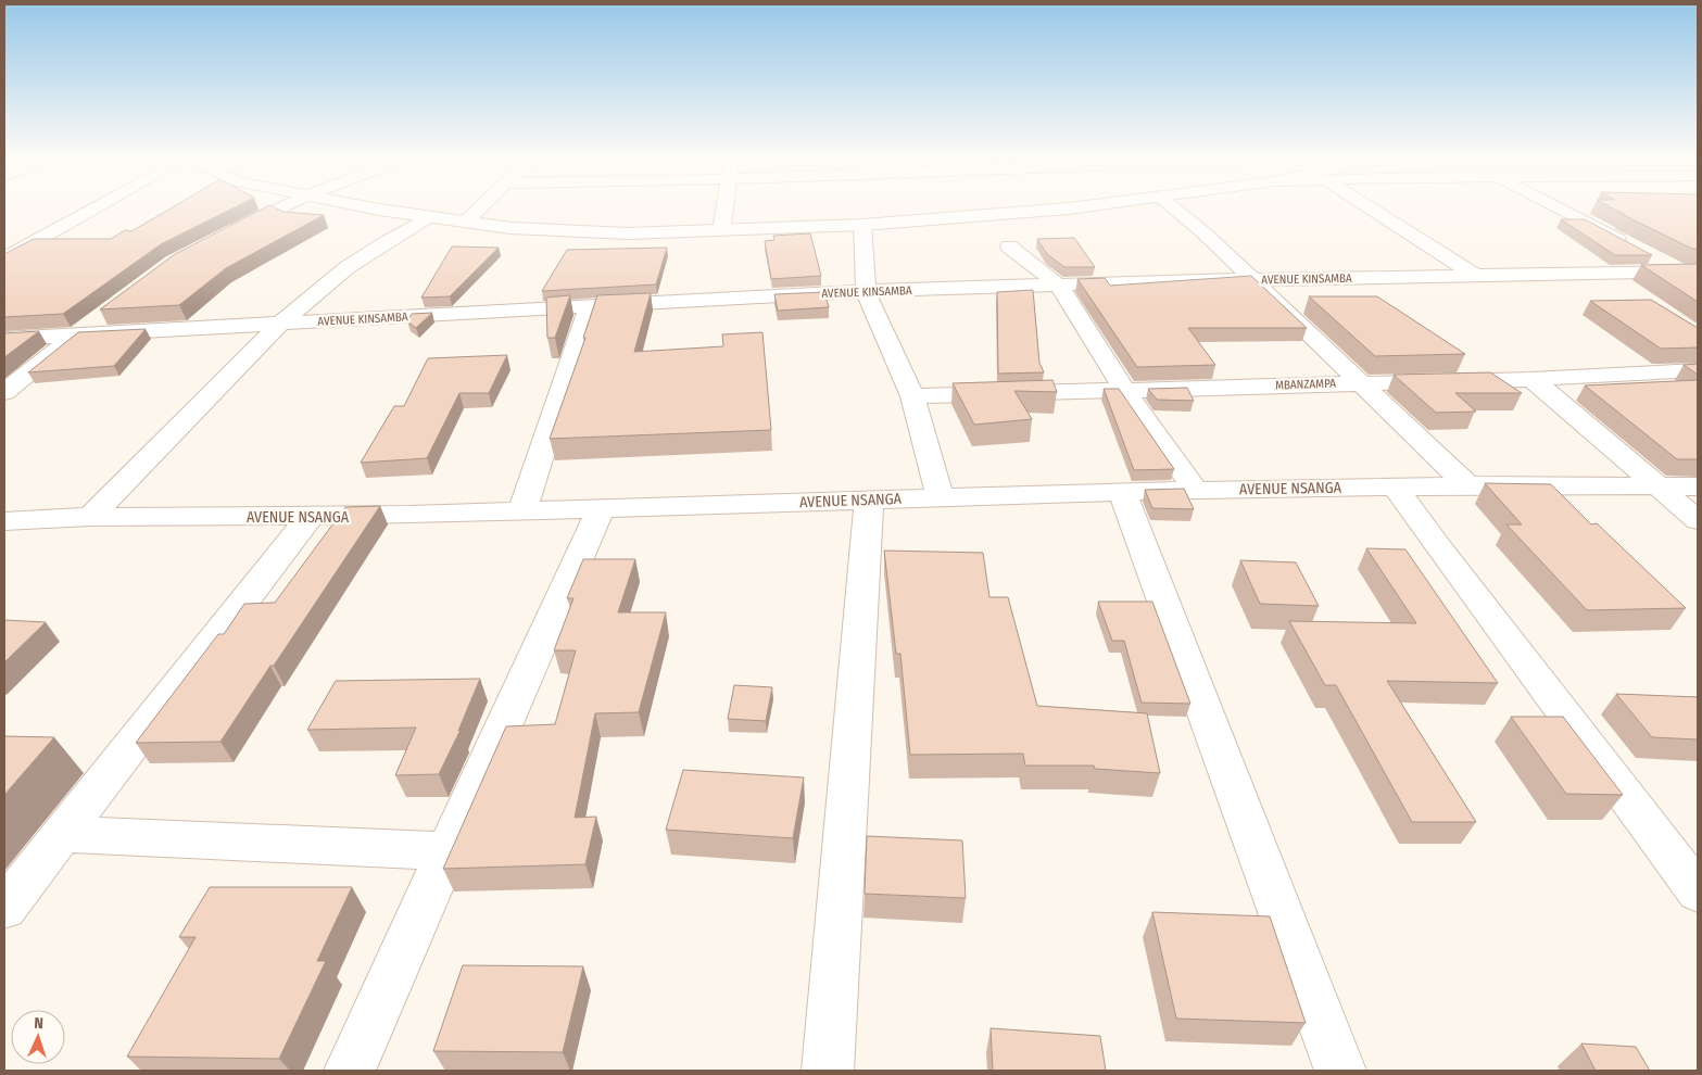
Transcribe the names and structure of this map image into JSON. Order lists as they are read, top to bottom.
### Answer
{
  "streets": {
    "street": ["AVENUE KINSAMBA", "MBANZAMPA", "AVENUE NSANGA"]
  },
  "north": "top"
}
